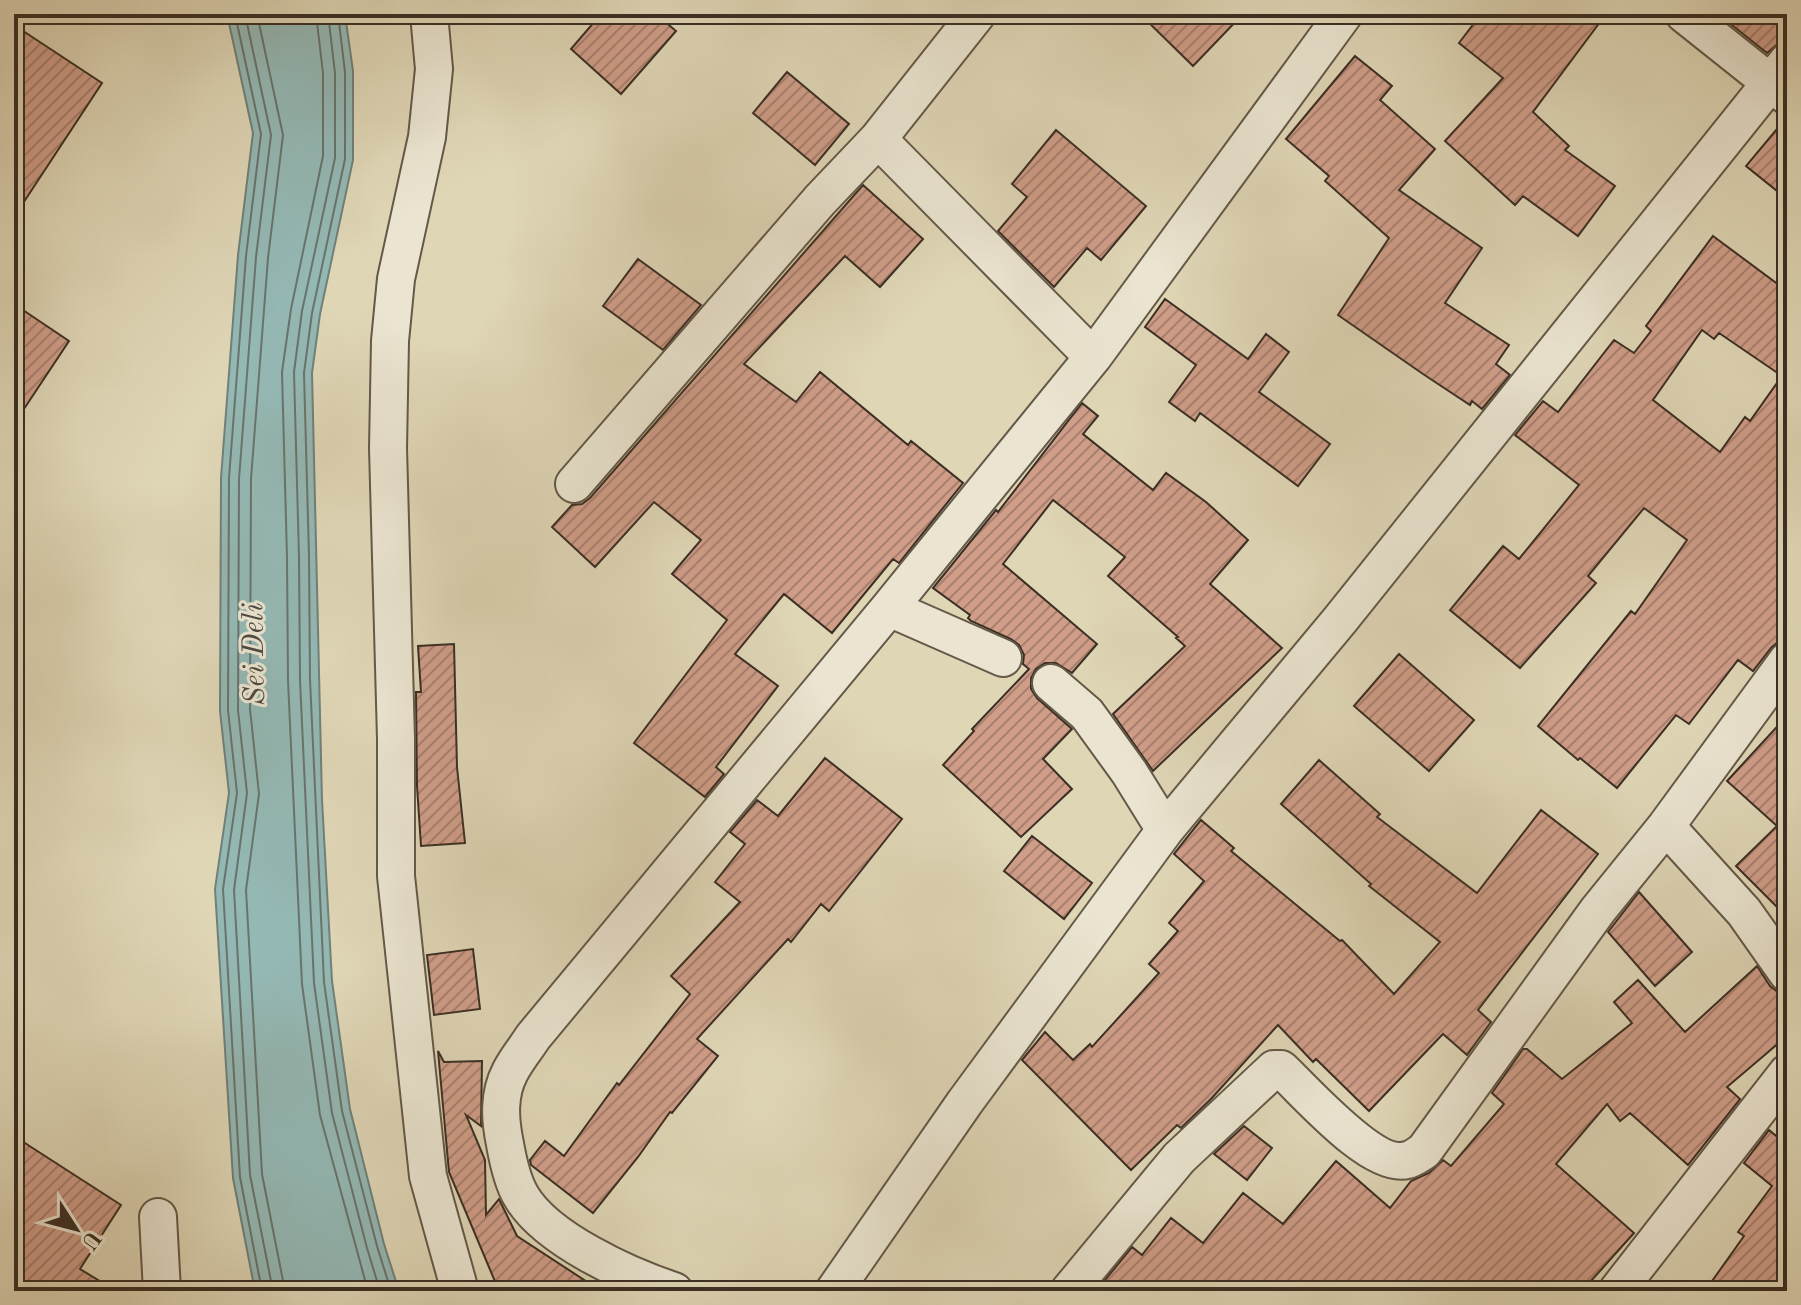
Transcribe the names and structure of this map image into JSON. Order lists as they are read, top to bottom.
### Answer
{
  "water": ["Sei Deli"],
  "north": "bottom right"
}
